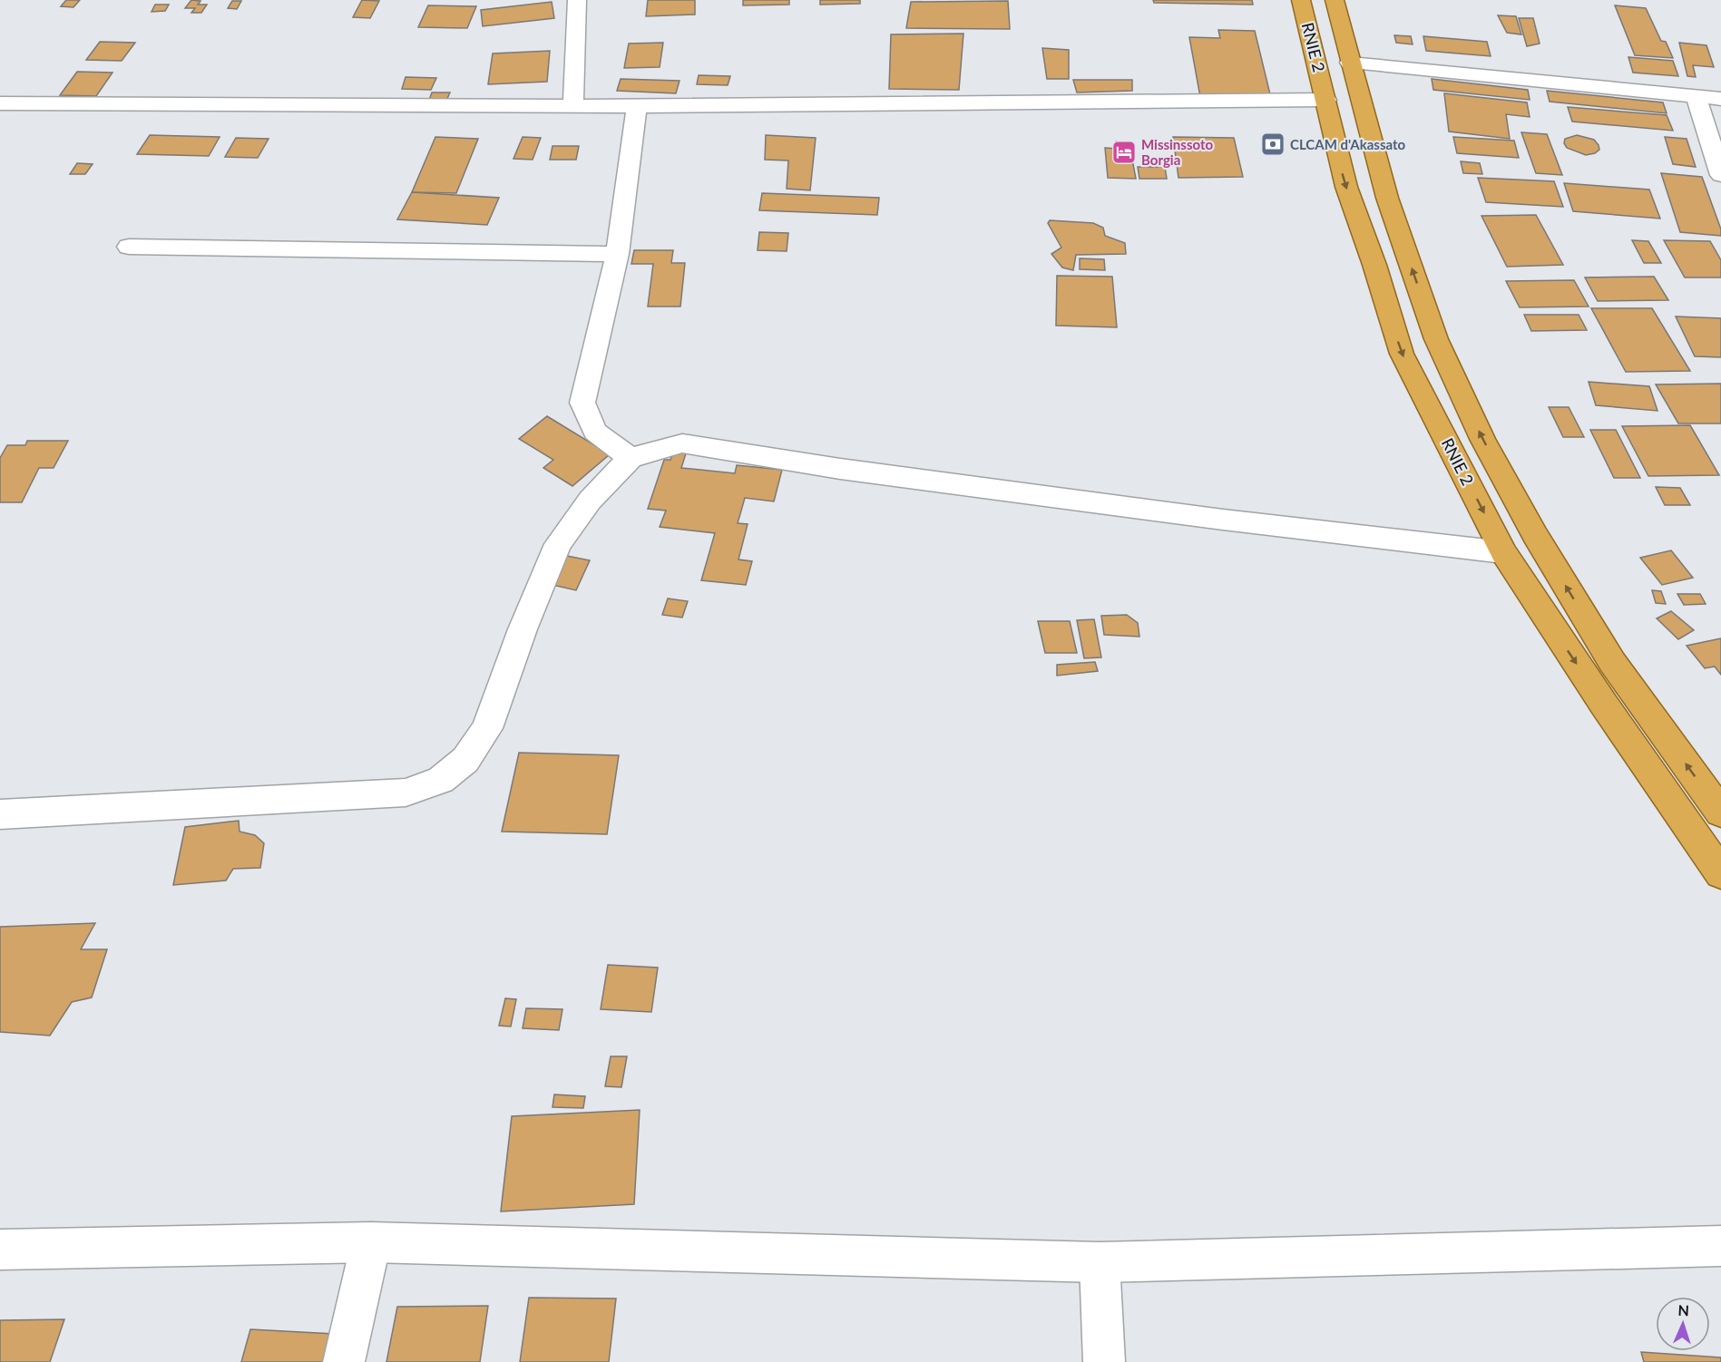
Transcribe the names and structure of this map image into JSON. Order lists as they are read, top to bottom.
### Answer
{
  "streets": {
    "highway": ["RNIE 2"]
  },
  "places": {
    "bank": ["CLCAM d'Akassato"],
    "hotel": ["Missinssoto Borgia"]
  },
  "north": "top"
}
